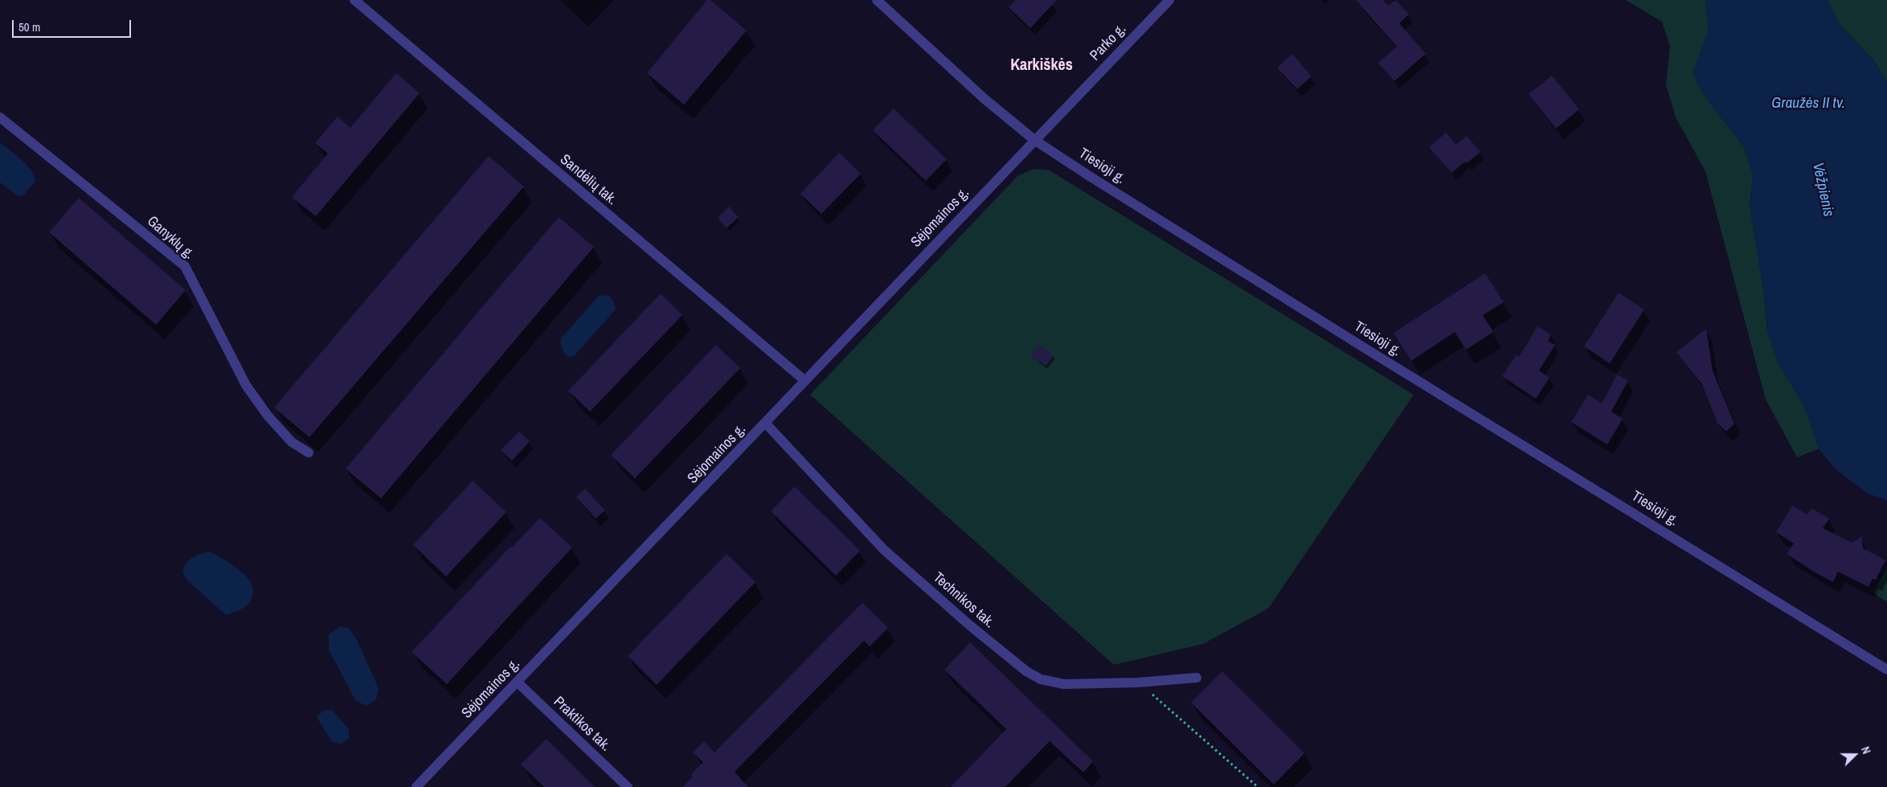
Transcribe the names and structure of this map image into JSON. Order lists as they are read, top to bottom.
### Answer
{
  "streets": {
    "street": [
      "Parko g.",
      "Tiesioji g.",
      "Sandėlių tak.",
      "Sėjomainos g.",
      "Ganyklų g.",
      "Technikos tak.",
      "Praktikos tak."
    ]
  },
  "crossings": [
    ["Parko g.", "Tiesioji g."],
    ["Parko g.", "Sėjomainos g."],
    ["Tiesioji g.", "Sėjomainos g."],
    ["Sandėlių tak.", "Sėjomainos g."],
    ["Sėjomainos g.", "Technikos tak."],
    ["Sėjomainos g.", "Praktikos tak."]
  ],
  "districts": ["Karkiškės"],
  "water": ["Graužės II tv.", "Vėžpienis"],
  "scale_bar": "50 m",
  "north": "right"
}
